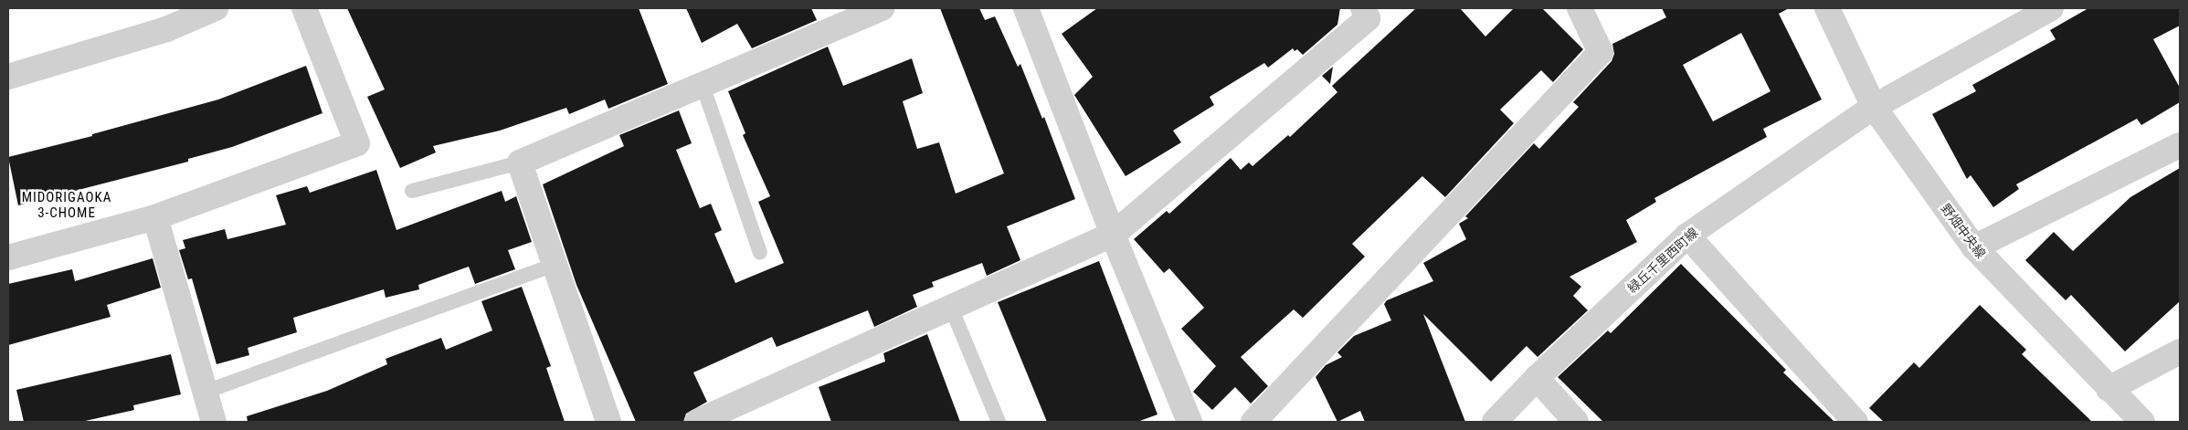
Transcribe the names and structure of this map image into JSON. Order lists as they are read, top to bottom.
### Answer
{
  "streets": {
    "street": ["野畑中央線", "緑丘千里西町線"]
  },
  "crossings": [
    ["野畑中央線", "緑丘千里西町線"]
  ],
  "districts": ["MIDORIGAOKA 3-CHOME"]
}
